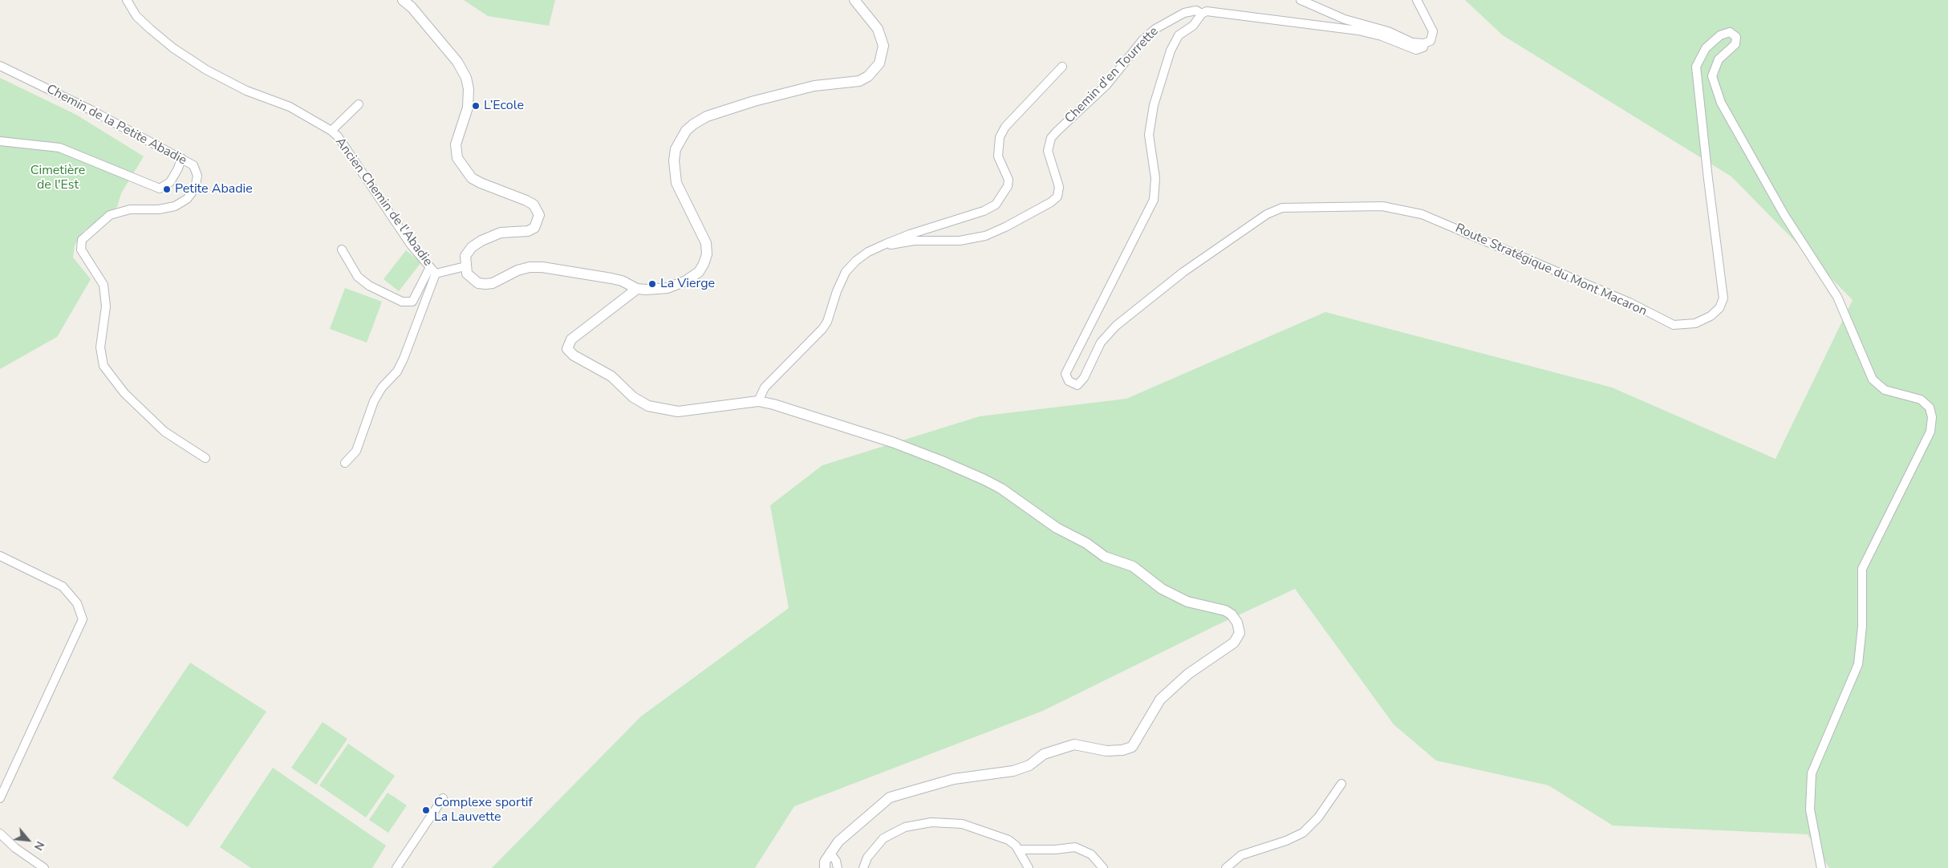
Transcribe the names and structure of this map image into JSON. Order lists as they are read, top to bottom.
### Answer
{
  "streets": {
    "street": [
      "Chemin d'en Tourrette",
      "Chemin de la Petite Abadie",
      "Ancien Chemin de l'Abadie",
      "Route Stratégique du Mont Macaron"
    ]
  },
  "crossings": [
    ["Chemin d'en Tourrette", "Route Stratégique du Mont Macaron"]
  ],
  "parks": ["Cimetière de l'Est"],
  "places": [
    "L’Ecole",
    "Petite Abadie",
    "La Vierge",
    "Complexe sportif La Lauvette"
  ],
  "north": "bottom right"
}
